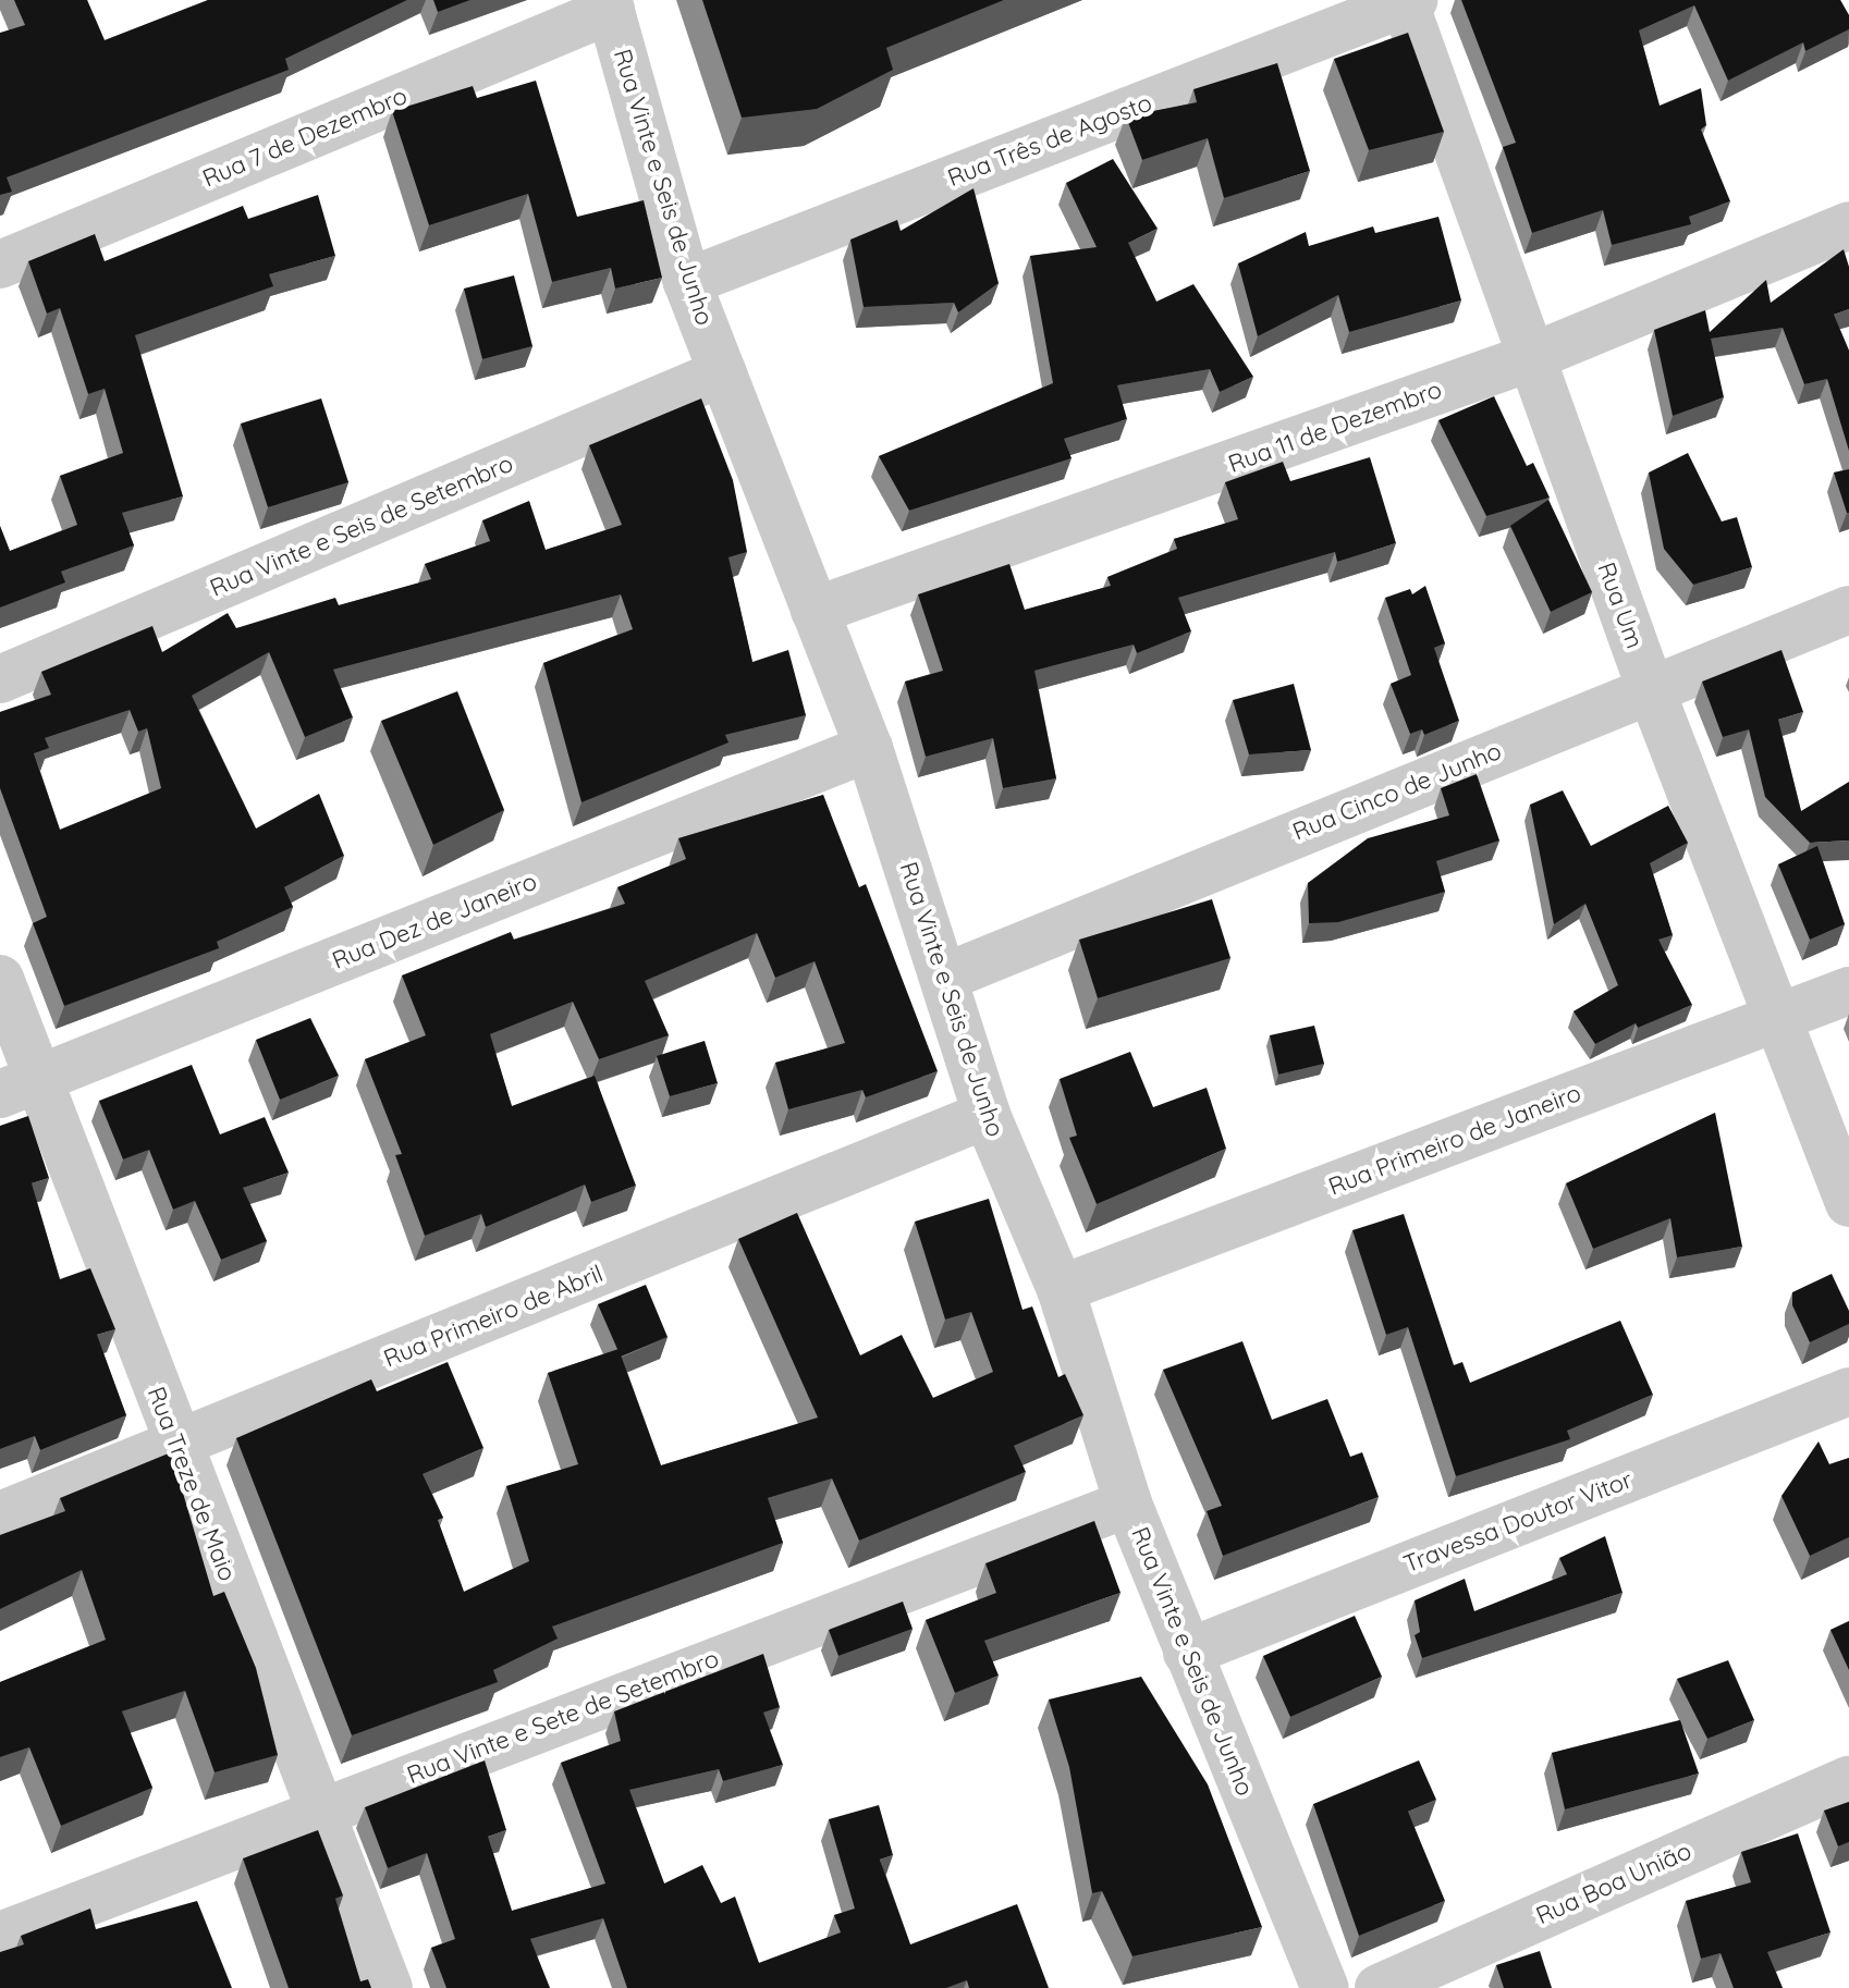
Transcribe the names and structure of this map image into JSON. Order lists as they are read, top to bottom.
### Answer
{
  "streets": {
    "street": [
      "Rua 7 de Dezembro",
      "Rua Três de Agosto",
      "Rua Vinte e Seis de Junho",
      "Rua 11 de Dezembro",
      "Rua Vinte e Seis de Setembro",
      "Rua Um",
      "Rua Cinco de Junho",
      "Rua Dez de Janeiro",
      "Rua Primeiro de Janeiro",
      "Rua Primeiro de Abril",
      "Rua Treze de Maio",
      "Travessa Doutor Vitor",
      "Rua Vinte e Sete de Setembro",
      "Rua Boa União"
    ]
  },
  "crossings": [
    ["Rua 7 de Dezembro", "Rua Vinte e Seis de Junho"],
    ["Rua Três de Agosto", "Rua Vinte e Seis de Junho"],
    ["Rua Três de Agosto", "Rua Um"],
    ["Rua Vinte e Seis de Junho", "Rua 11 de Dezembro"],
    ["Rua Vinte e Seis de Junho", "Rua Vinte e Seis de Setembro"],
    ["Rua Vinte e Seis de Junho", "Rua Cinco de Junho"],
    ["Rua Vinte e Seis de Junho", "Rua Dez de Janeiro"],
    ["Rua Vinte e Seis de Junho", "Rua Primeiro de Janeiro"],
    ["Rua Vinte e Seis de Junho", "Rua Primeiro de Abril"],
    ["Rua Vinte e Seis de Junho", "Travessa Doutor Vitor"],
    ["Rua Vinte e Seis de Junho", "Rua Vinte e Sete de Setembro"],
    ["Rua 11 de Dezembro", "Rua Um"],
    ["Rua Um", "Rua Cinco de Junho"],
    ["Rua Um", "Rua Primeiro de Janeiro"],
    ["Rua Dez de Janeiro", "Rua Treze de Maio"],
    ["Rua Primeiro de Abril", "Rua Treze de Maio"],
    ["Rua Treze de Maio", "Rua Vinte e Sete de Setembro"]
  ]
}
